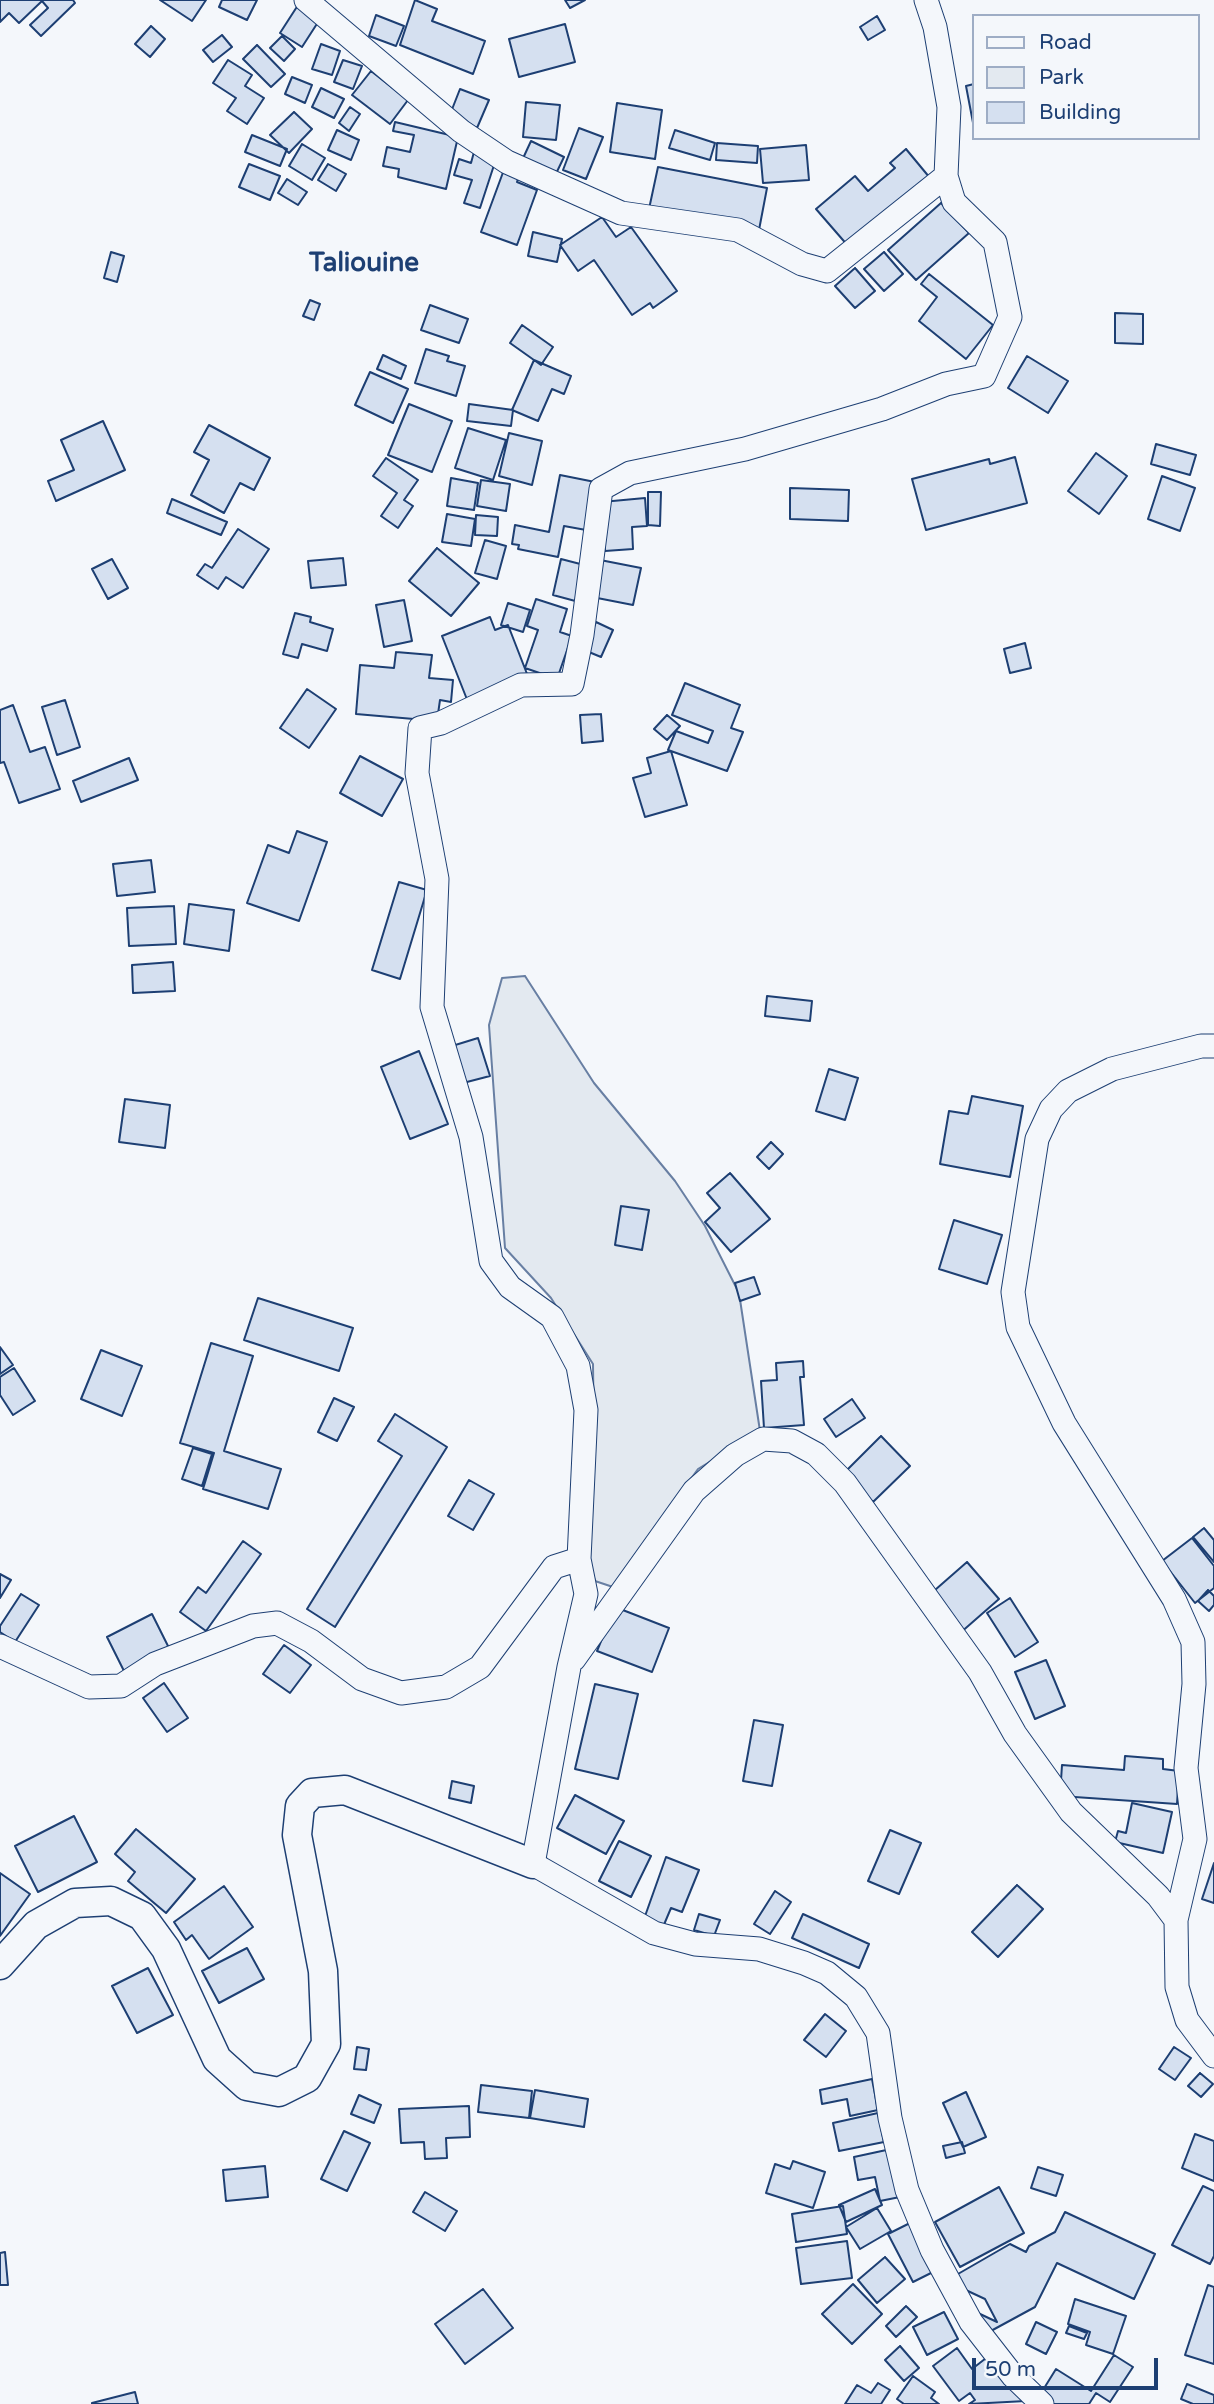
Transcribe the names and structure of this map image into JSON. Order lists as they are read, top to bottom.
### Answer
{
  "districts": ["Taliouine"],
  "legend": ["Road", "Park", "Building"],
  "scale_bar": "50 m"
}
